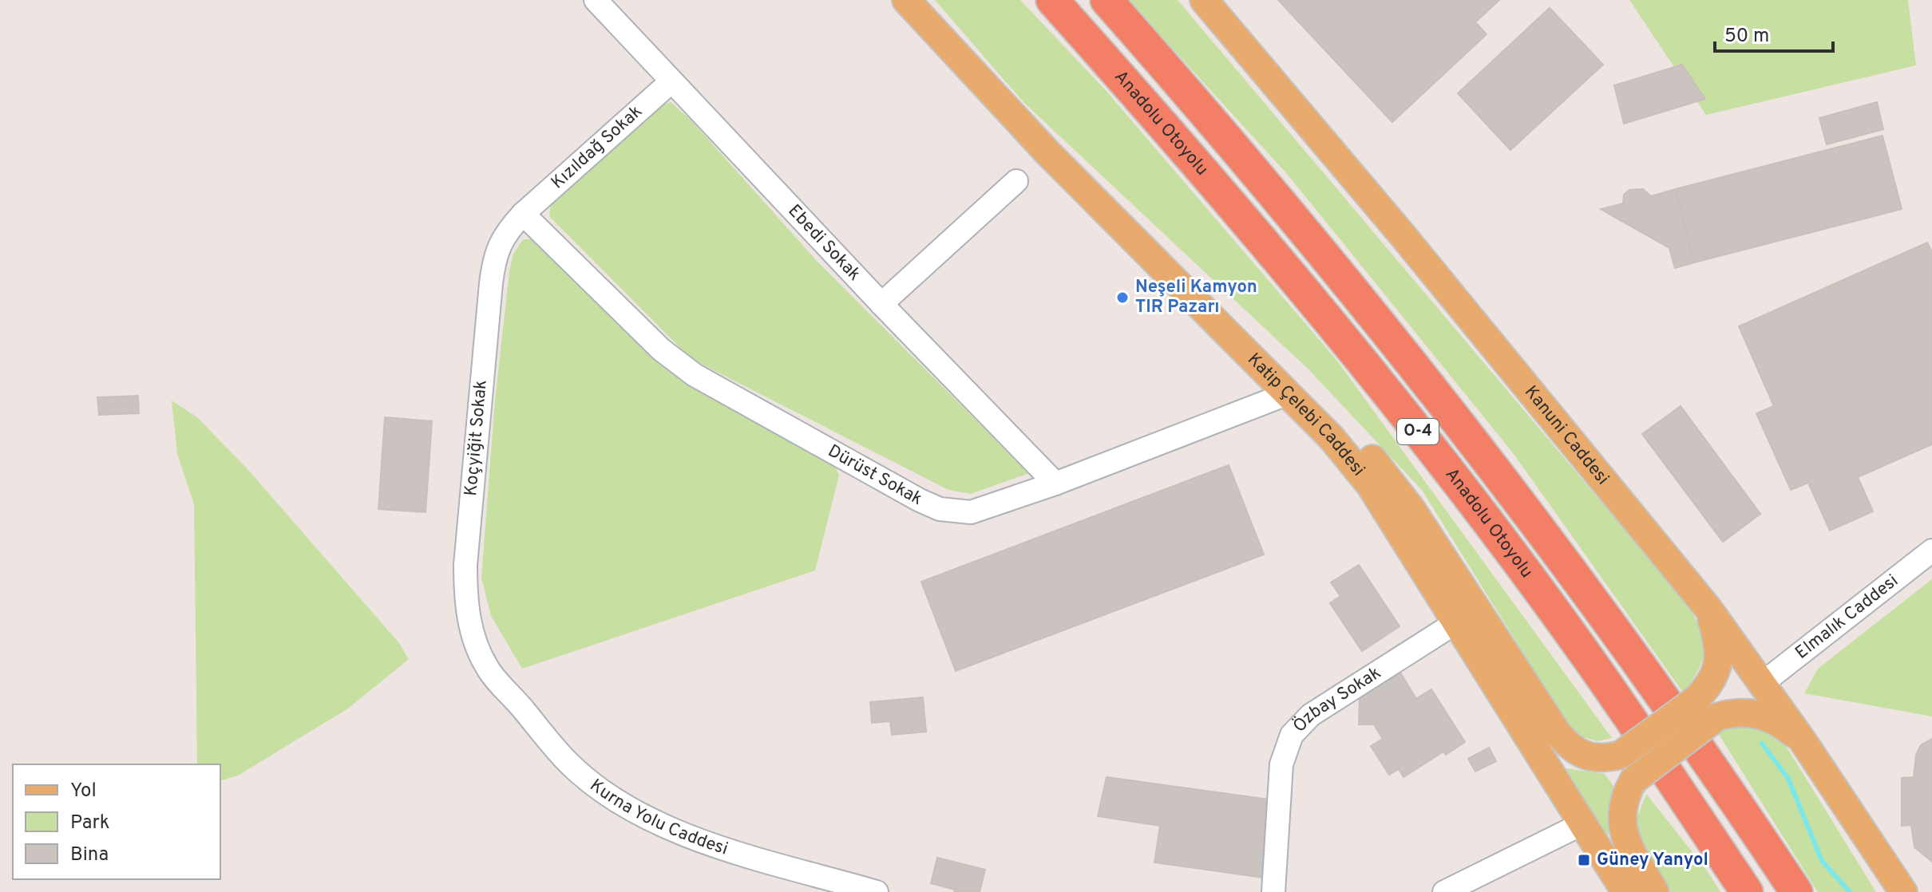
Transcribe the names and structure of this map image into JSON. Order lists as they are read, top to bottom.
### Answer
{
  "streets": {
    "highway": ["Anadolu Otoyolu", "O-4"],
    "main road": ["Katip Çelebi Caddesi", "Kanuni Caddesi"],
    "street": [
      "Kızıldağ Sokak",
      "Ebedi Sokak",
      "Koçyiğit Sokak",
      "Dürüst Sokak",
      "Elmalık Caddesi",
      "Özbay Sokak",
      "Kurna Yolu Caddesi"
    ]
  },
  "crossings": [
    ["Kızıldağ Sokak", "Ebedi Sokak"],
    ["Kızıldağ Sokak", "Koçyiğit Sokak"],
    ["Kızıldağ Sokak", "Dürüst Sokak"],
    ["Ebedi Sokak", "Dürüst Sokak"],
    ["Katip Çelebi Caddesi", "Dürüst Sokak"],
    ["Katip Çelebi Caddesi", "Özbay Sokak"],
    ["Kanuni Caddesi", "Elmalık Caddesi"],
    ["Koçyiğit Sokak", "Dürüst Sokak"],
    ["Koçyiğit Sokak", "Kurna Yolu Caddesi"]
  ],
  "places": {
    "other": ["Neşeli Kamyon TIR Pazarı"],
    "transit": ["Güney Yanyol"]
  },
  "legend": ["Yol", "Park", "Bina"],
  "scale_bar": "50 m"
}
